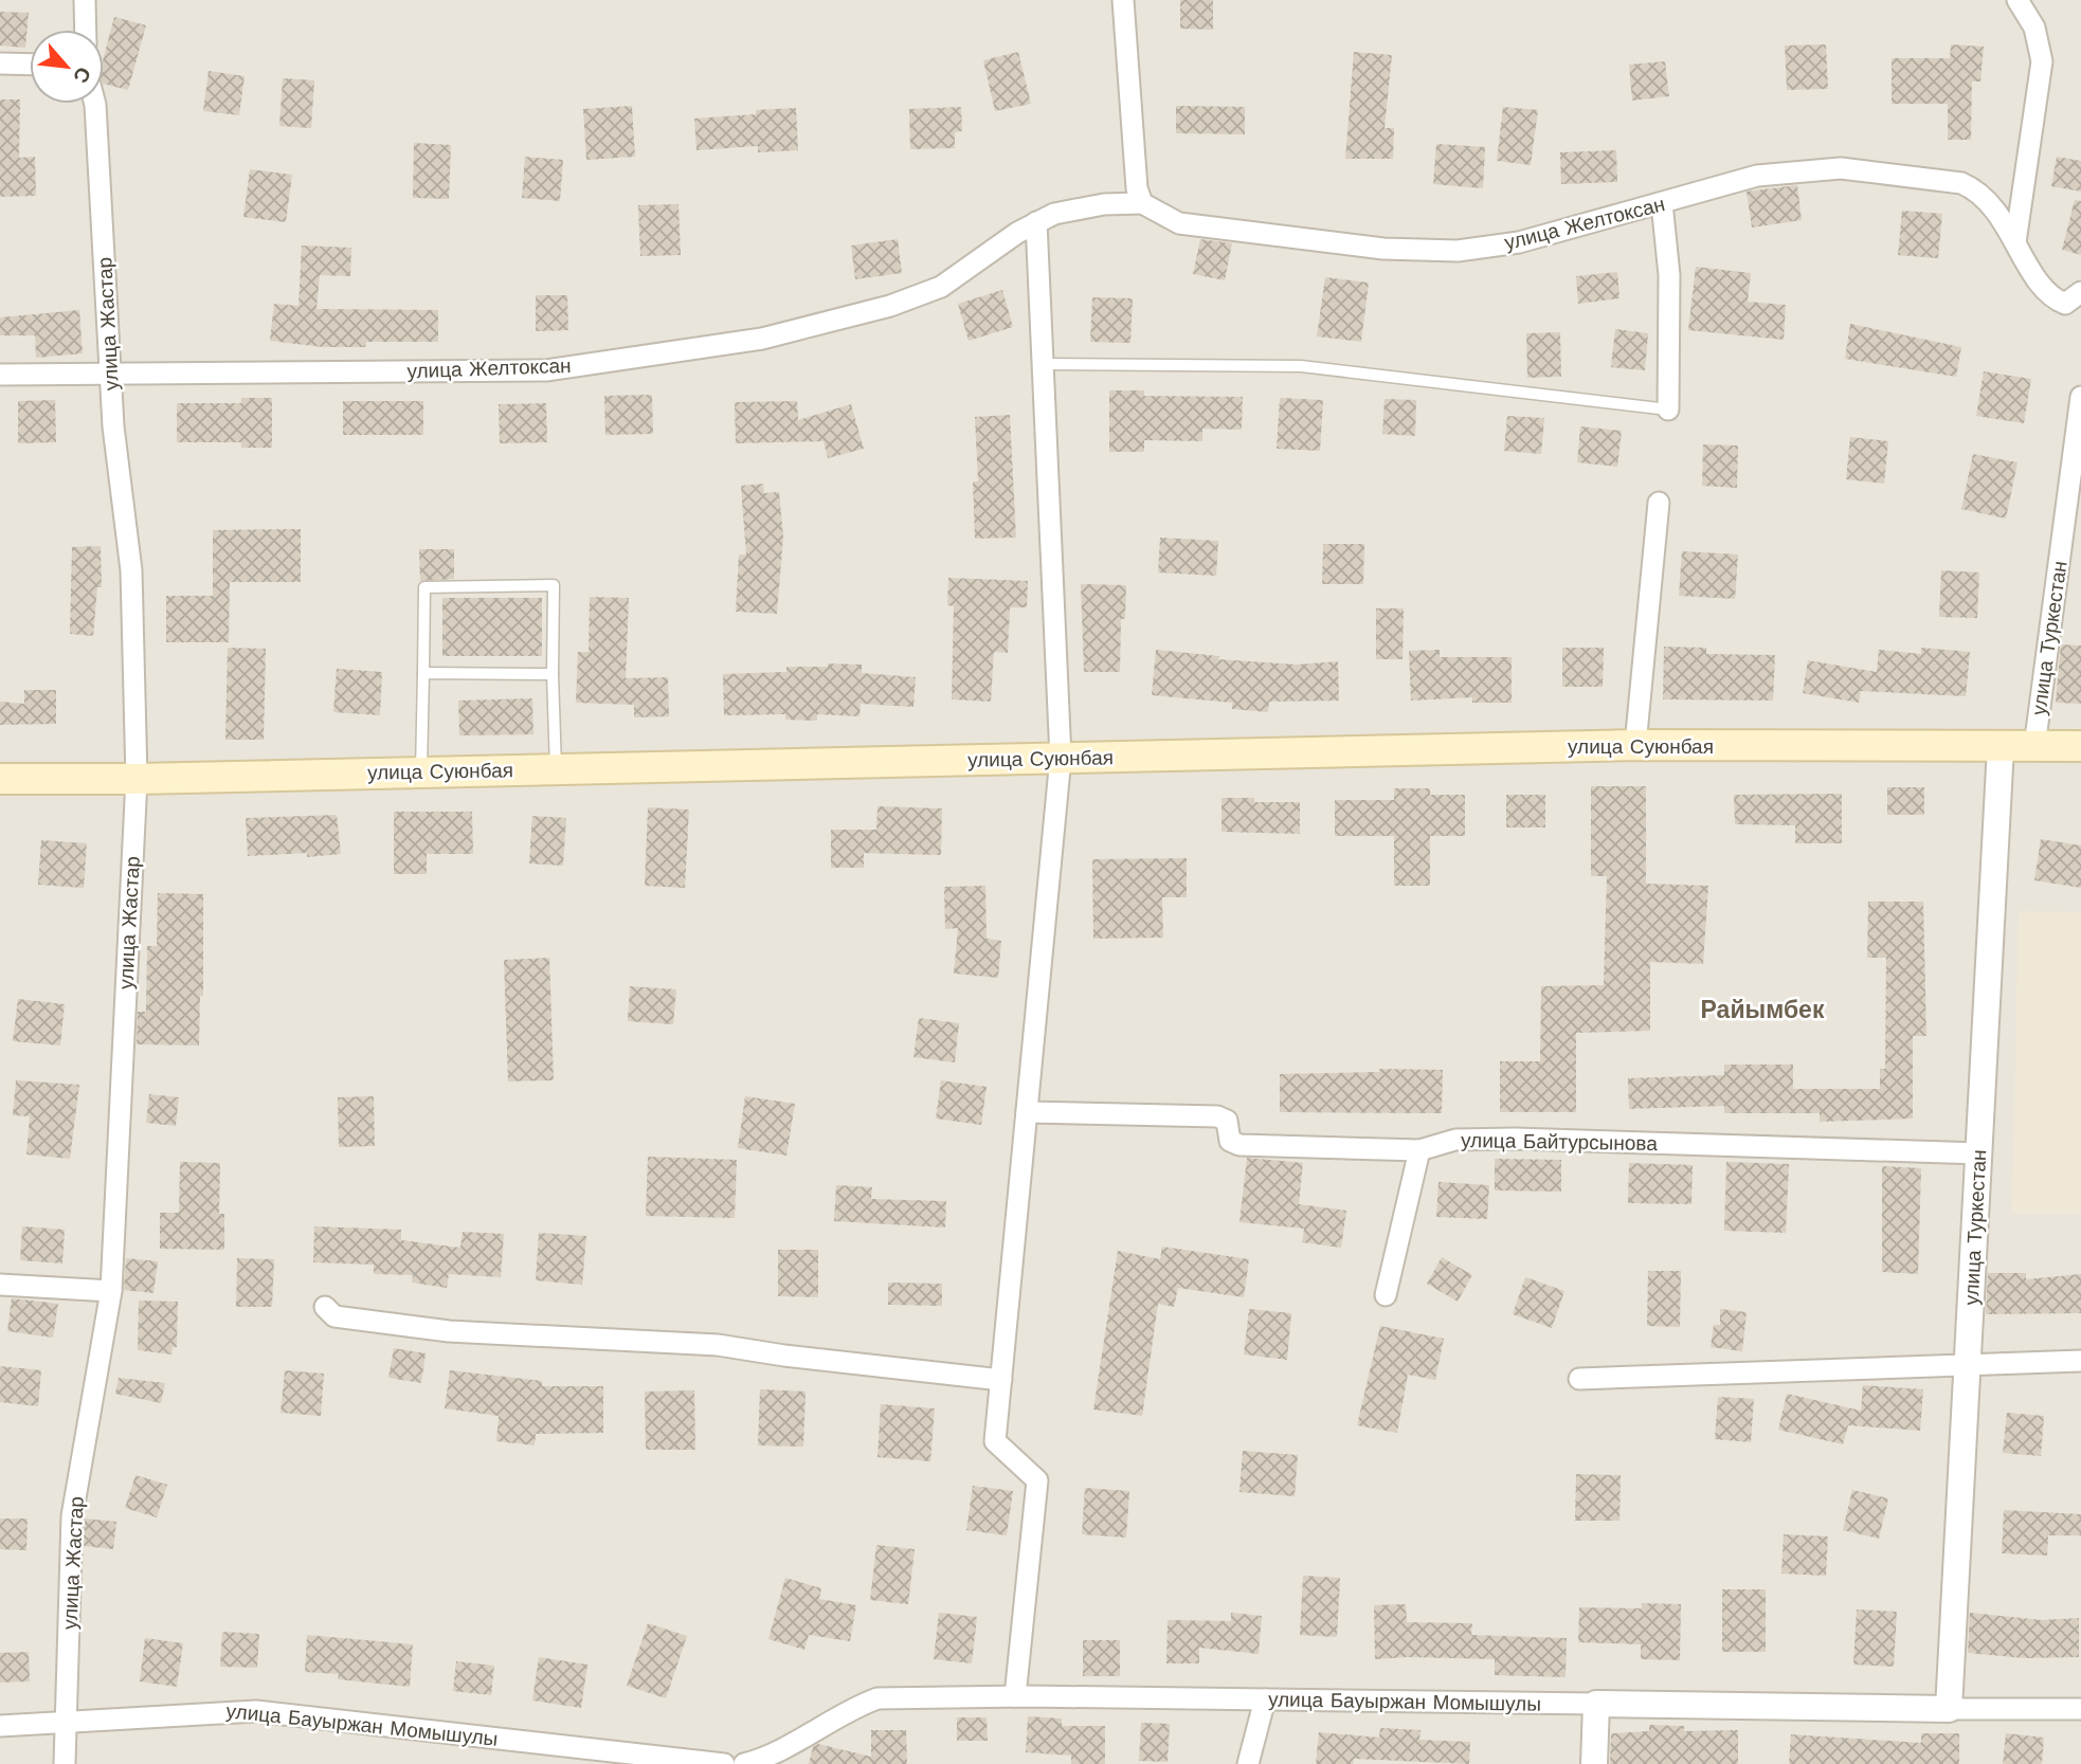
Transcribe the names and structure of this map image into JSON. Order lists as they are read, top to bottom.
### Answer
{
  "streets": {
    "main road": ["улица Суюнбая"],
    "street": [
      "улица Желтоксан",
      "улица Жастар",
      "улица Туркестан",
      "улица Байтурсынова",
      "улица Бауыржан Момышулы"
    ]
  },
  "crossings": [
    ["улица Желтоксан", "улица Жастар"],
    ["улица Жастар", "улица Суюнбая"],
    ["улица Жастар", "улица Бауыржан Момышулы"],
    ["улица Туркестан", "улица Суюнбая"],
    ["улица Туркестан", "улица Байтурсынова"],
    ["улица Туркестан", "улица Бауыржан Момышулы"]
  ],
  "districts": ["Райымбек"],
  "north": "bottom right"
}
